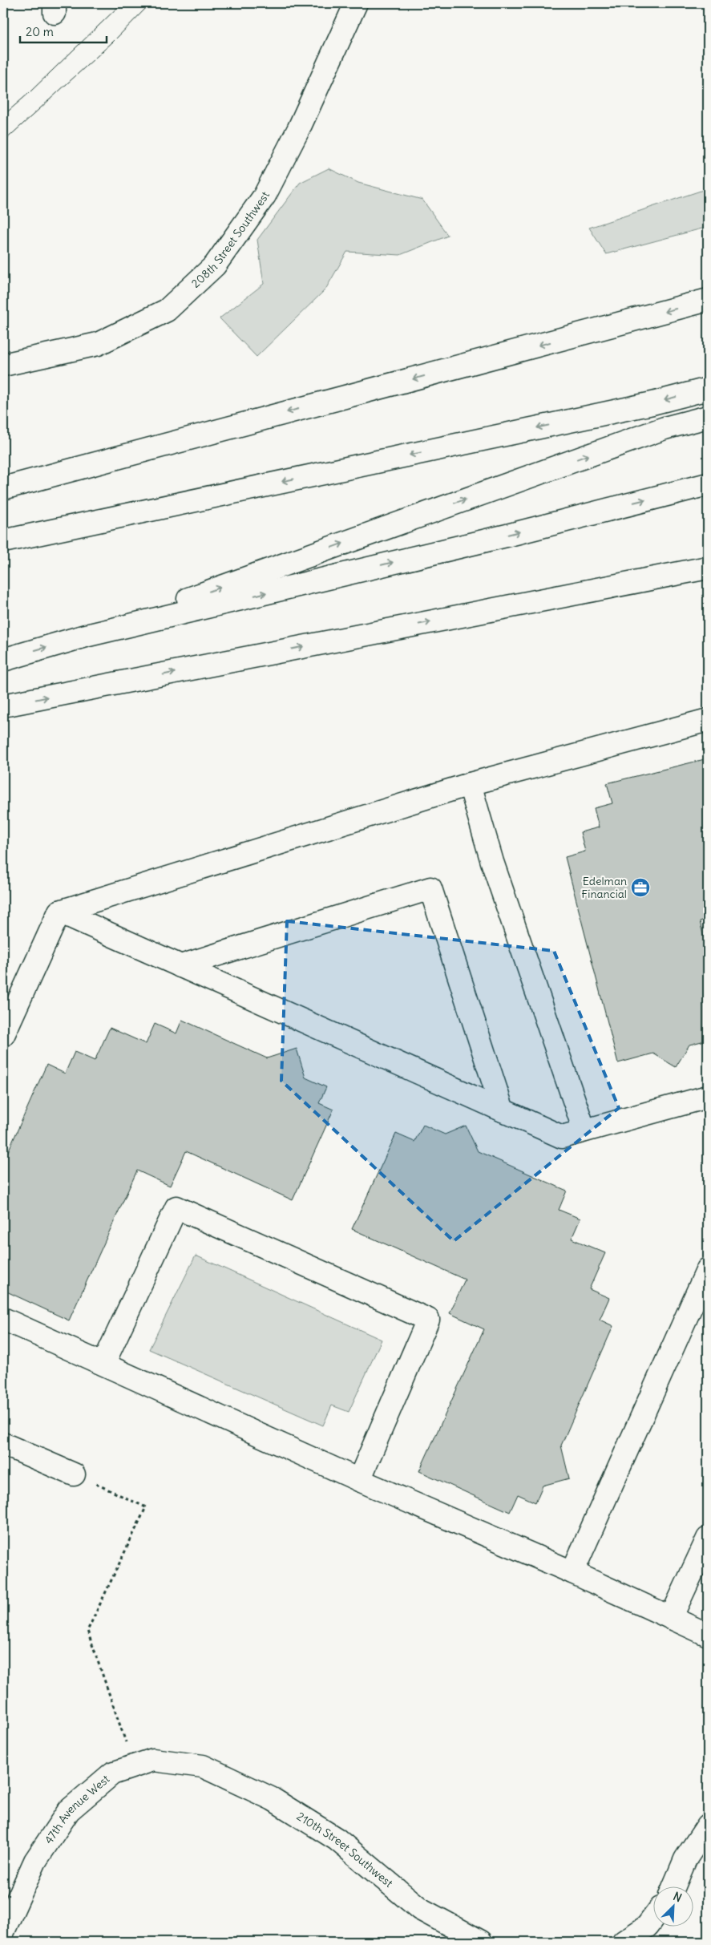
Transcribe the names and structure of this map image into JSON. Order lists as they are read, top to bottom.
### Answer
{
  "streets": {
    "main road": ["208th Street Southwest", "47th Avenue West", "210th Street Southwest"]
  },
  "crossings": [
    ["47th Avenue West", "210th Street Southwest"]
  ],
  "places": {
    "office": ["Edelman Financial"]
  },
  "scale_bar": "20 m",
  "north": "top right"
}
